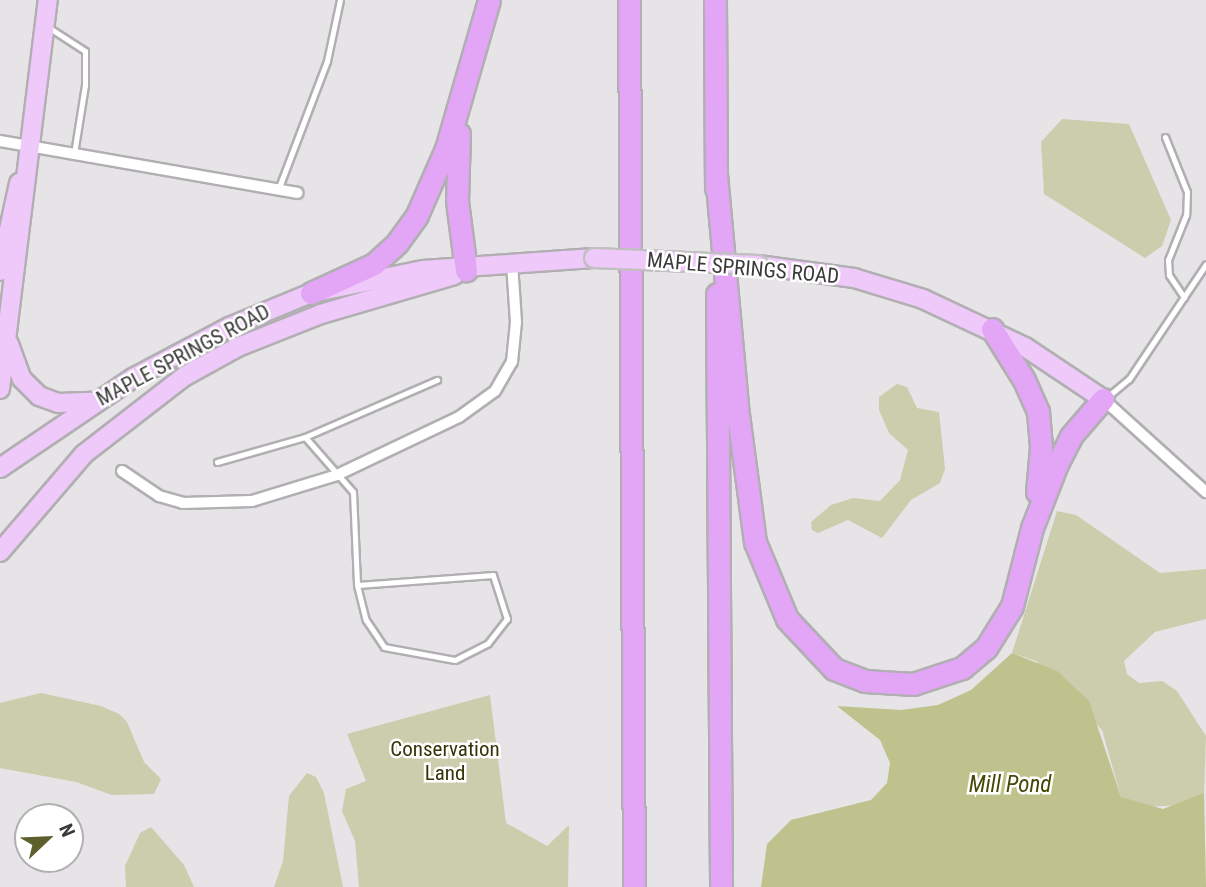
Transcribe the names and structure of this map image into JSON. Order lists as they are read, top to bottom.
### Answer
{
  "streets": {
    "main road": ["MAPLE SPRINGS ROAD"]
  },
  "water": ["Mill Pond"],
  "parks": ["Conservation Land"],
  "north": "top right"
}
